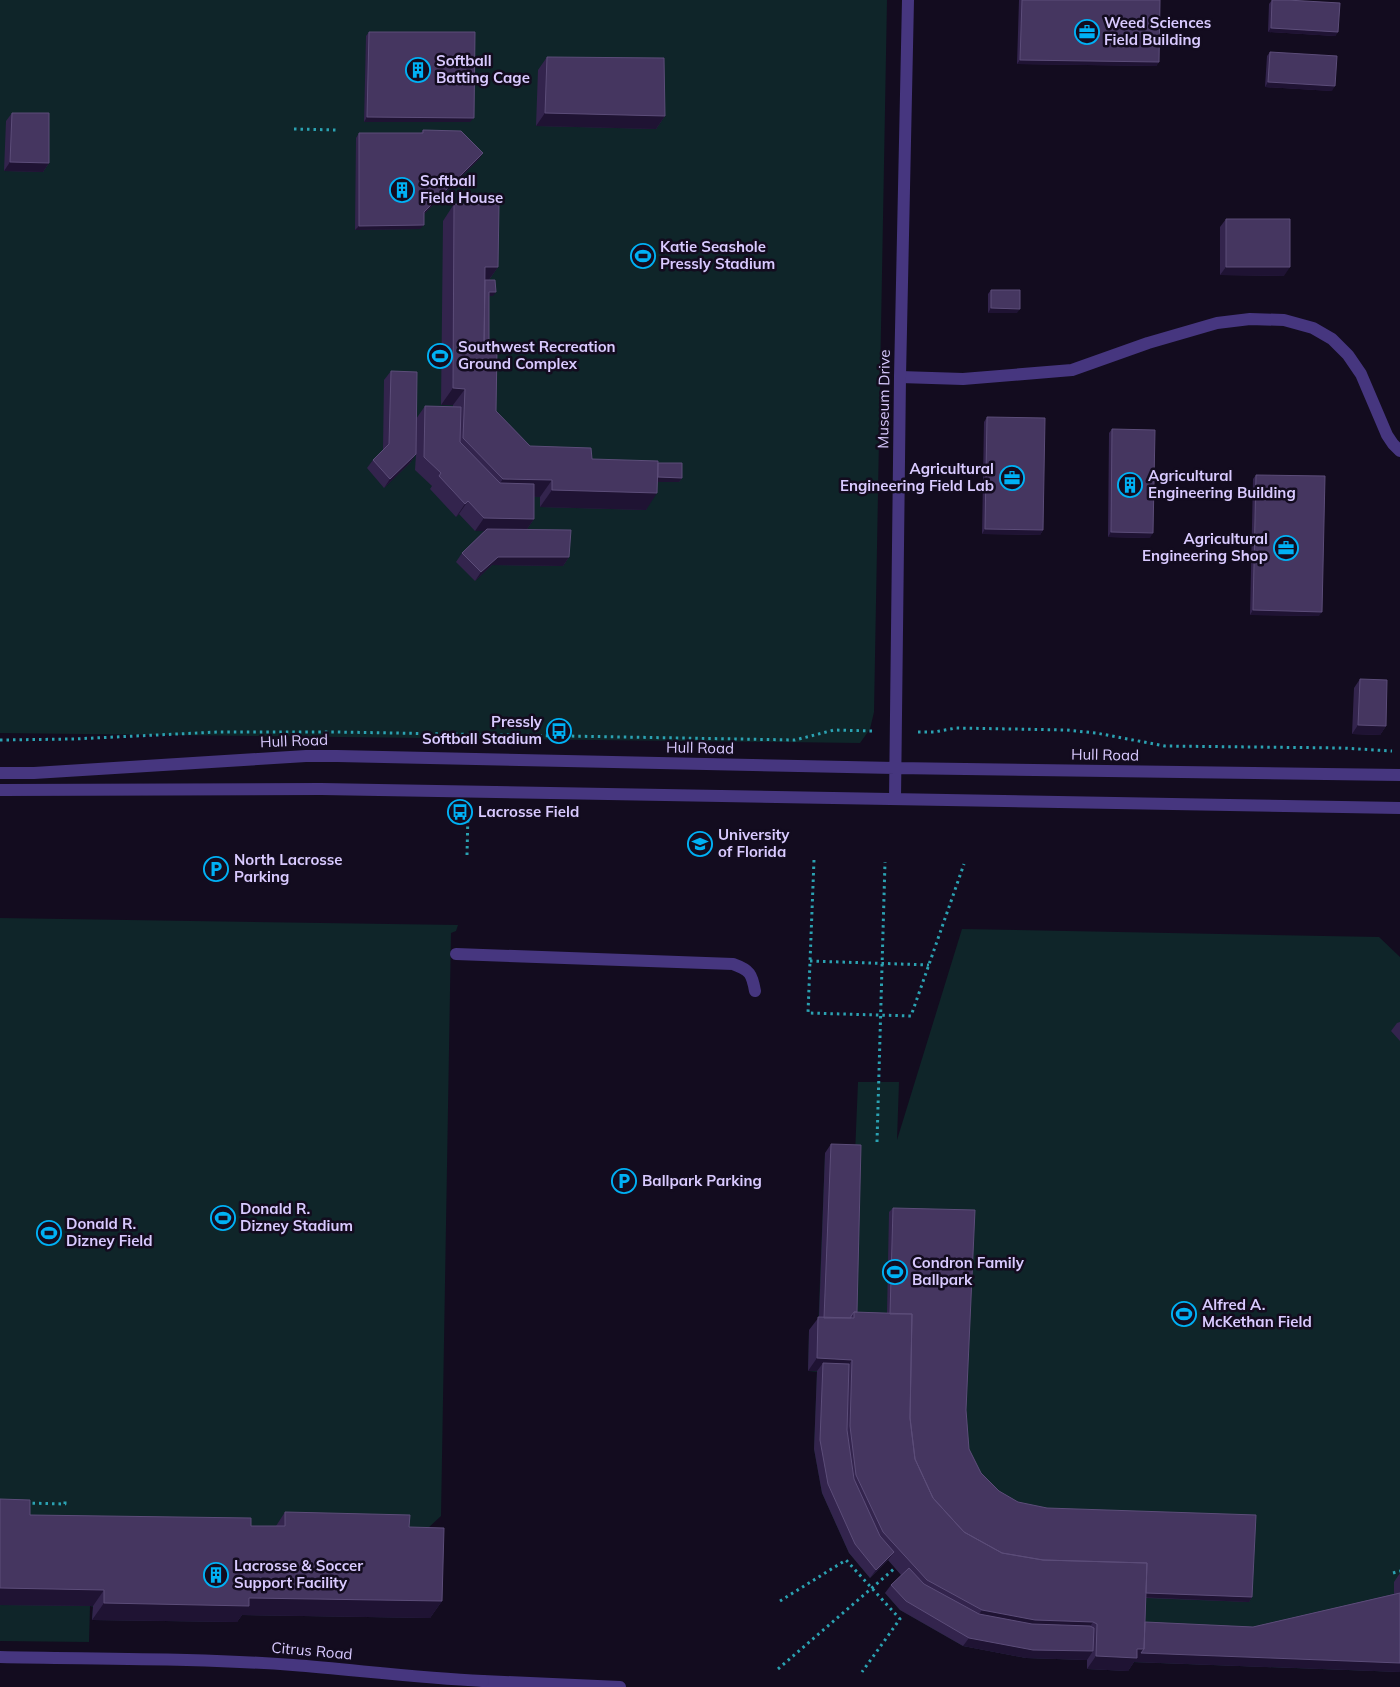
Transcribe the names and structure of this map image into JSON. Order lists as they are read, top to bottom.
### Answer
{
  "streets": {
    "street": ["Museum Drive", "Hull Road", "Citrus Road"]
  },
  "crossings": [
    ["Museum Drive", "Hull Road"]
  ],
  "places": {
    "office": ["Weed Sciences Field Building", "Agricultural Engineering Field Lab", "Agricultural Engineering Shop"],
    "building": [
      "Softball Batting Cage",
      "Softball Field House",
      "Agricultural Engineering Building",
      "Lacrosse & Soccer Support Facility"
    ],
    "sports": [
      "Katie Seashole Pressly Stadium",
      "Southwest Recreation Ground Complex",
      "Donald R. Dizney Stadium",
      "Donald R. Dizney Field",
      "Condron Family Ballpark",
      "Alfred A. McKethan Field"
    ],
    "bus stop": ["Pressly Softball Stadium", "Lacrosse Field"],
    "school or university": ["University of Florida"],
    "parking": ["North Lacrosse Parking", "Ballpark Parking"]
  }
}
